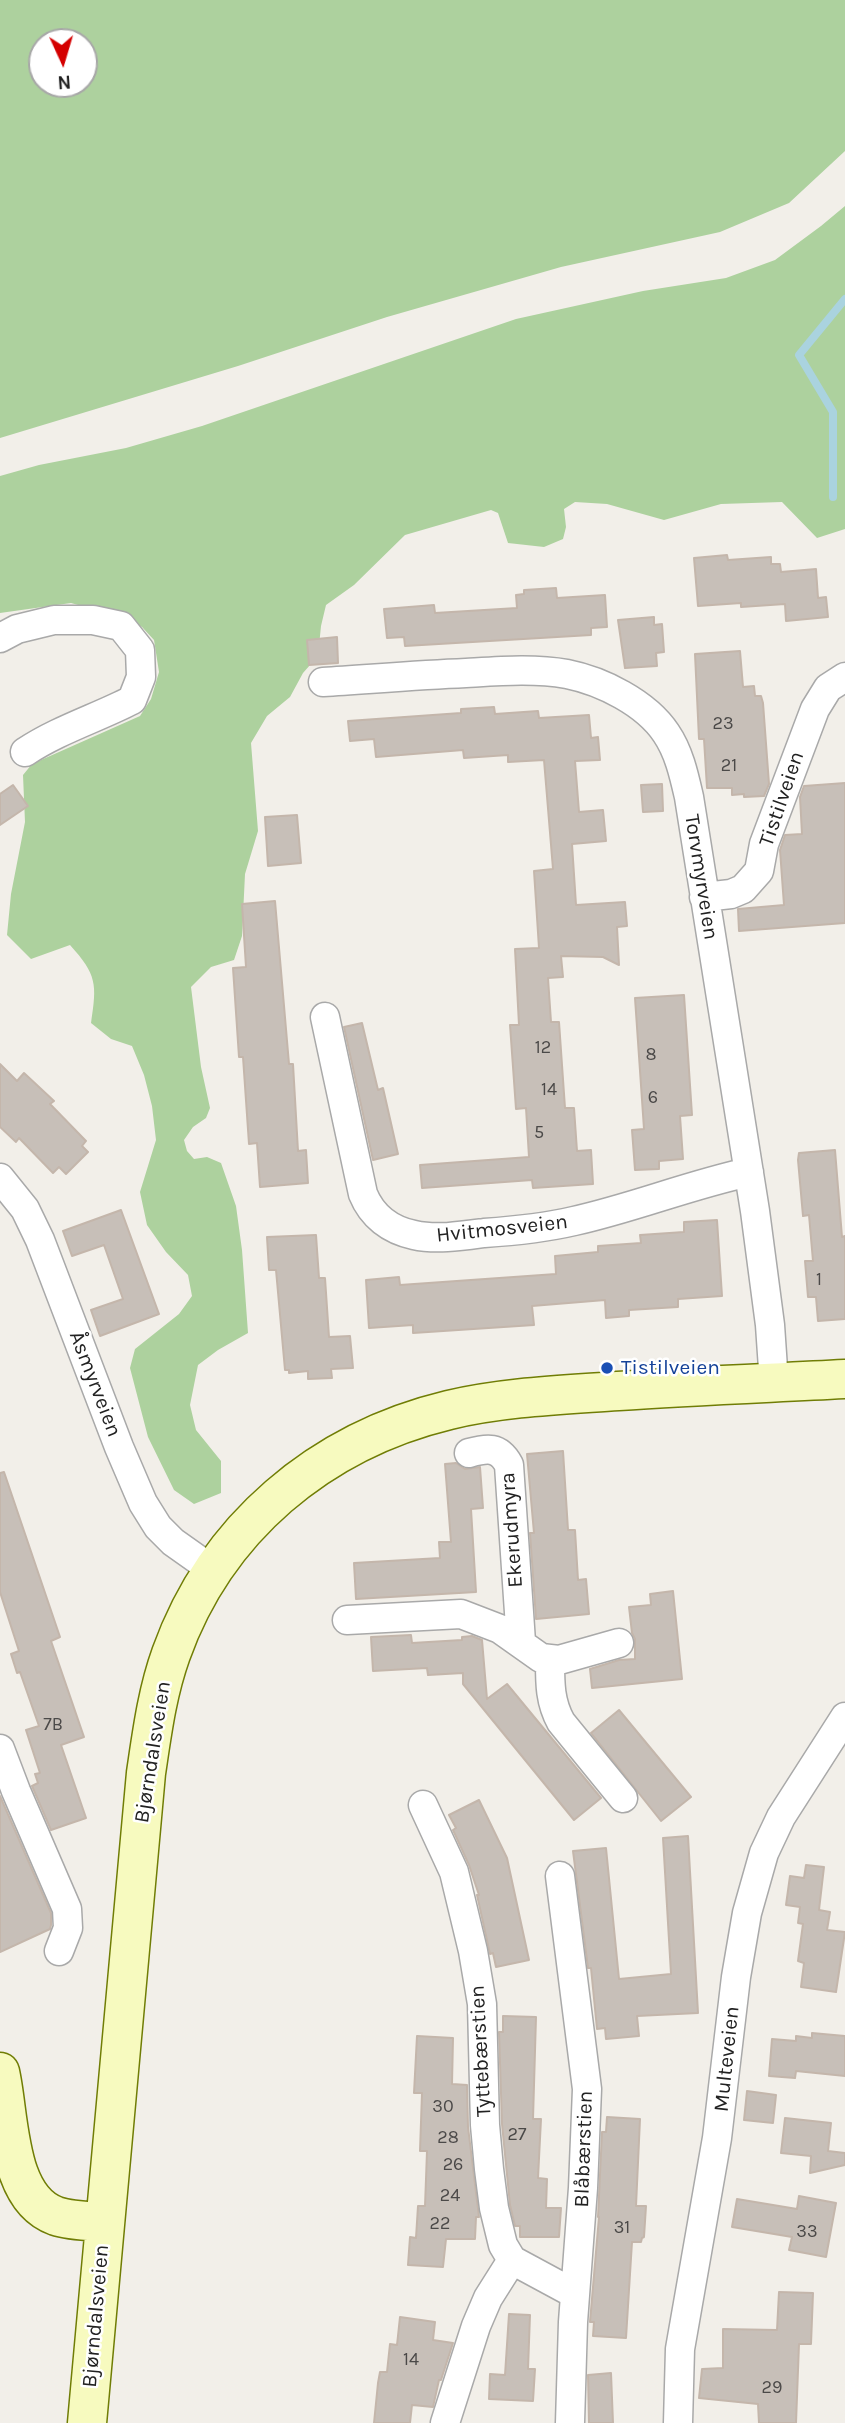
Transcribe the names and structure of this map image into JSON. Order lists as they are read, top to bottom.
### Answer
{
  "streets": {
    "street": [
      "Tistilveien",
      "Torvmyrveien",
      "Hvitmosveien",
      "Åsmyrveien",
      "Ekerudmyra",
      "Bjørndalsveien",
      "Tyttebærstien",
      "Multeveien",
      "Blåbærstien"
    ]
  },
  "crossings": [
    ["Tistilveien", "Torvmyrveien"],
    ["Torvmyrveien", "Hvitmosveien"],
    ["Torvmyrveien", "Bjørndalsveien"],
    ["Åsmyrveien", "Bjørndalsveien"]
  ],
  "places": ["Tistilveien"],
  "house_numbers": [
    "23",
    "21",
    "12",
    "8",
    "14",
    "6",
    "5",
    "1",
    "7B",
    "30",
    "27",
    "28",
    "26",
    "24",
    "22",
    "31",
    "33",
    "14",
    "29"
  ],
  "north": "bottom"
}
